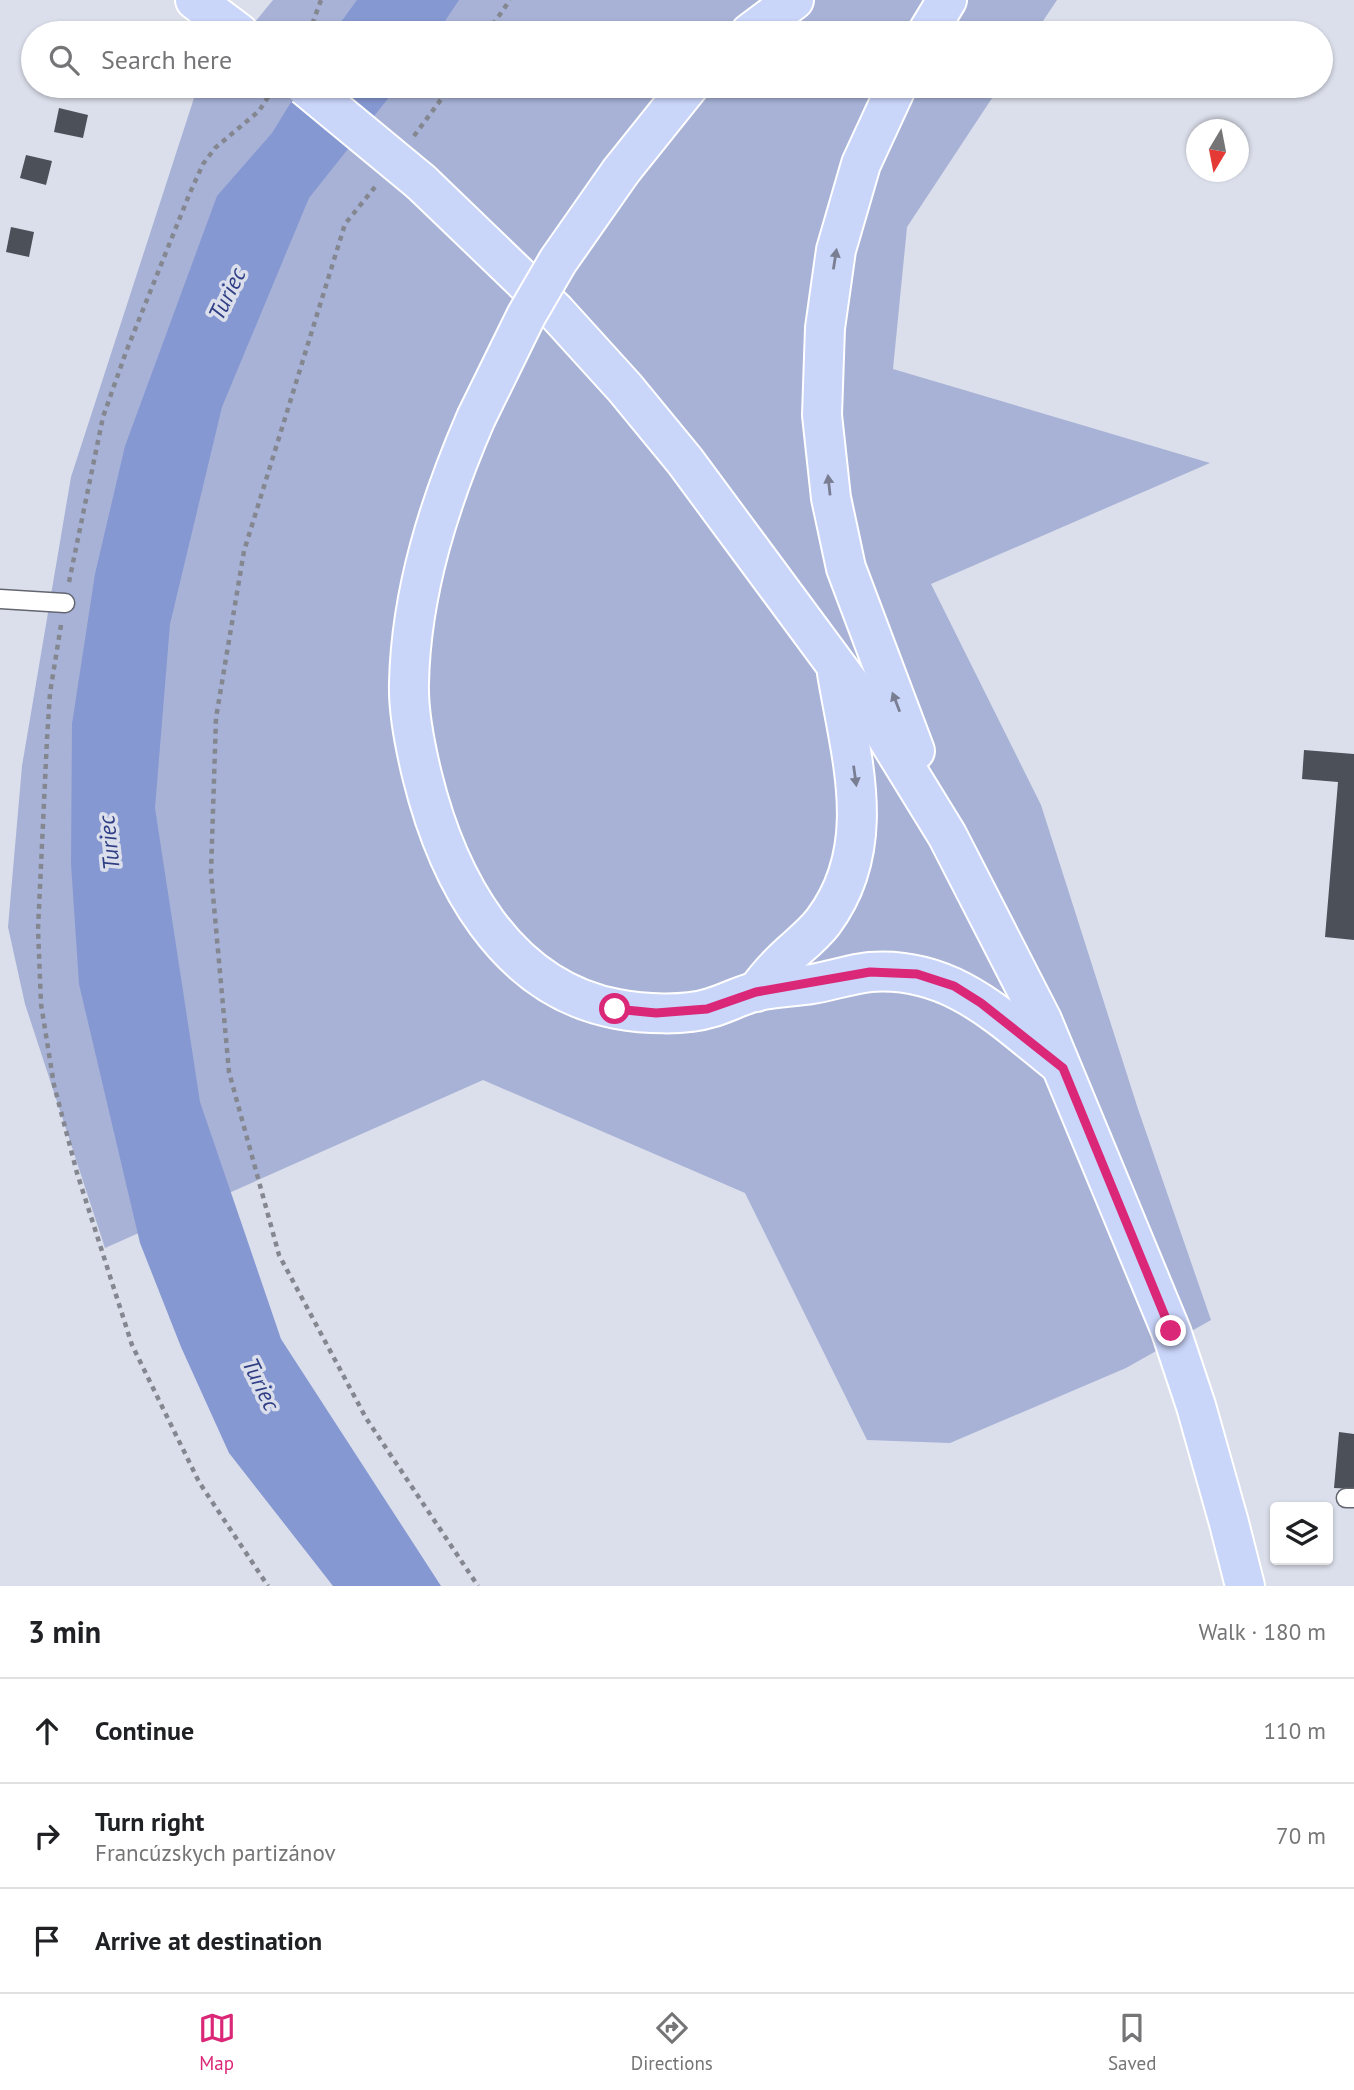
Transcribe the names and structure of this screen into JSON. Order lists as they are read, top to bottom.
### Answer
{
  "water": ["Turiec"],
  "north": "bottom",
  "page": {
    "search": "Search here",
    "heading": ["3 min", "Walk · 180 m"],
    "list": [
      ["Continue", "110 m"],
      ["Turn right", "Francúzskych partizánov", "70 m"],
      "Arrive at destination"
    ],
    "nav": ["Map", "Directions", "Saved"]
  }
}
